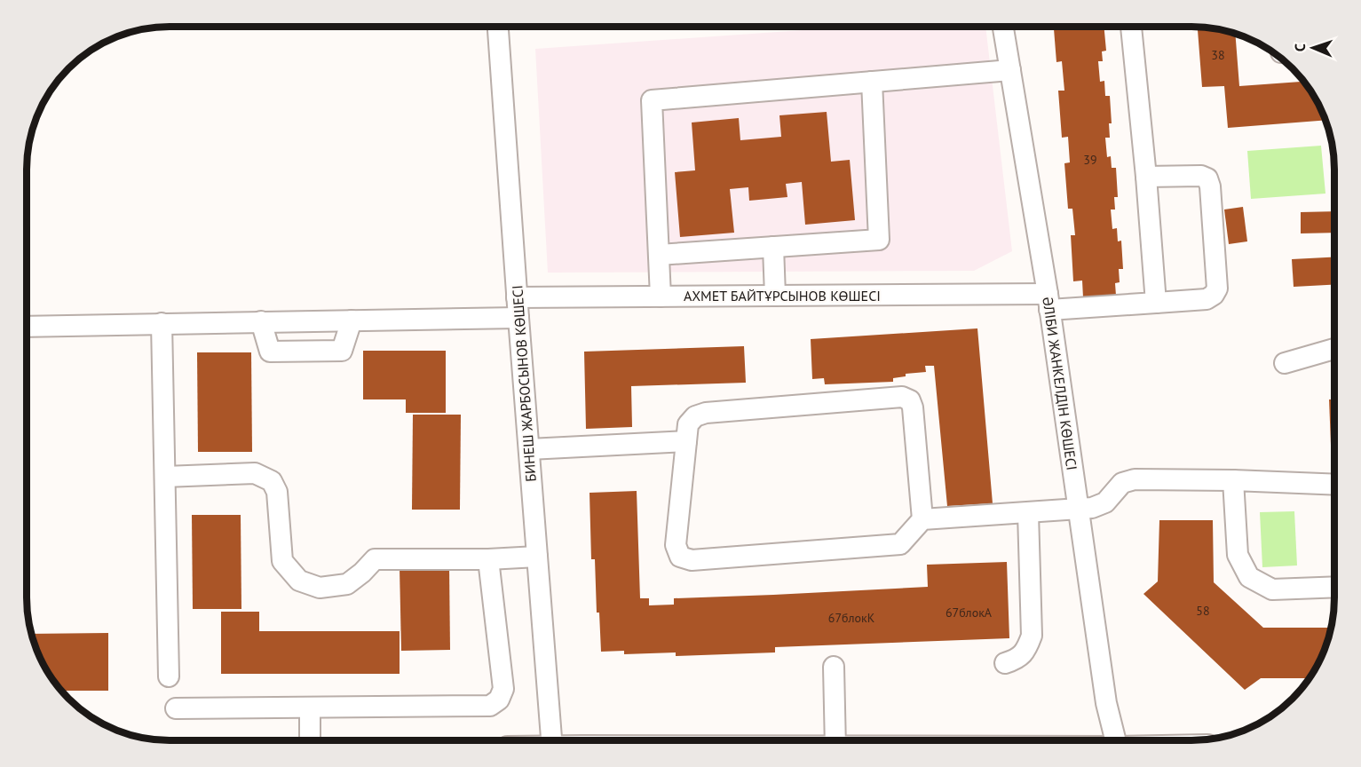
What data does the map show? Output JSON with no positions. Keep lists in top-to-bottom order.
{
  "streets": {
    "street": ["АХМЕТ БАЙТҰРСЫНОВ КӨШЕСІ", "БИНЕШ ЖАРБОСЫНОВ КӨШЕСІ", "ӘЛІБИ ЖАНКЕЛДІН КӨШЕСІ"]
  },
  "crossings": [
    ["АХМЕТ БАЙТҰРСЫНОВ КӨШЕСІ", "БИНЕШ ЖАРБОСЫНОВ КӨШЕСІ"],
    ["АХМЕТ БАЙТҰРСЫНОВ КӨШЕСІ", "ӘЛІБИ ЖАНКЕЛДІН КӨШЕСІ"]
  ],
  "house_numbers": [
    "38",
    "39",
    "58",
    "67блокA",
    "67блокK"
  ],
  "north": "left"
}
